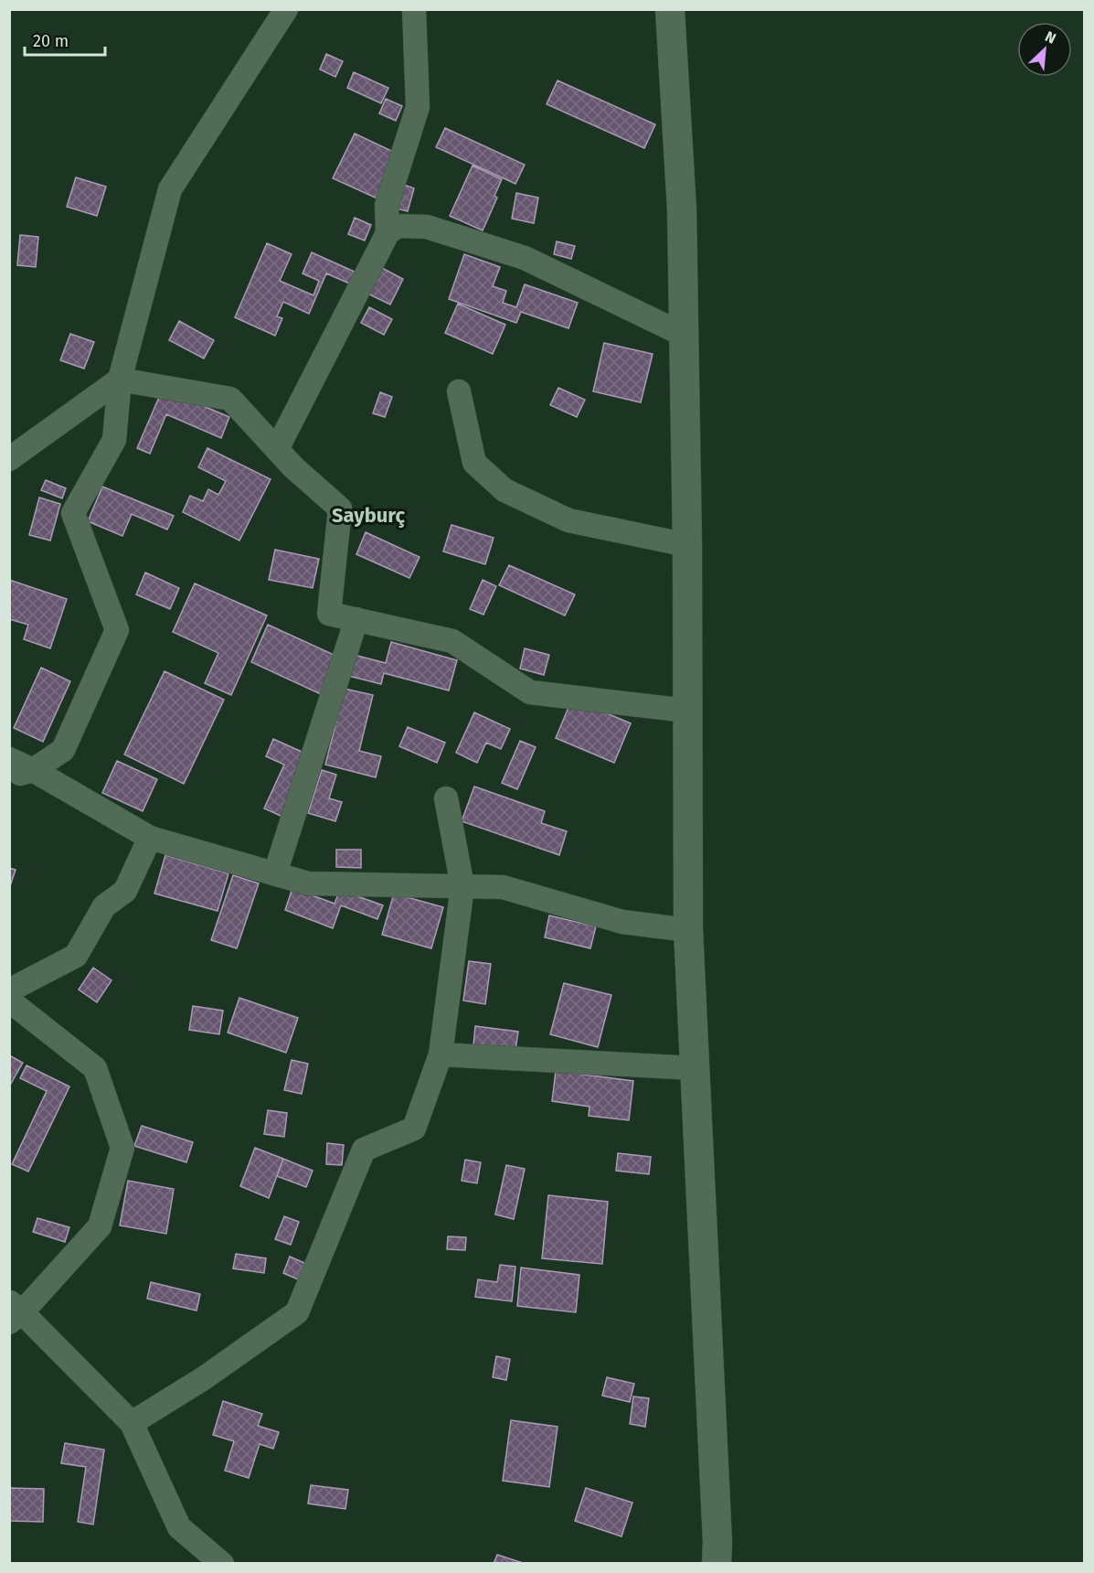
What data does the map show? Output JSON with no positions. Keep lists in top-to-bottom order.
{
  "districts": ["Sayburç"],
  "scale_bar": "20 m",
  "north": "top right"
}
